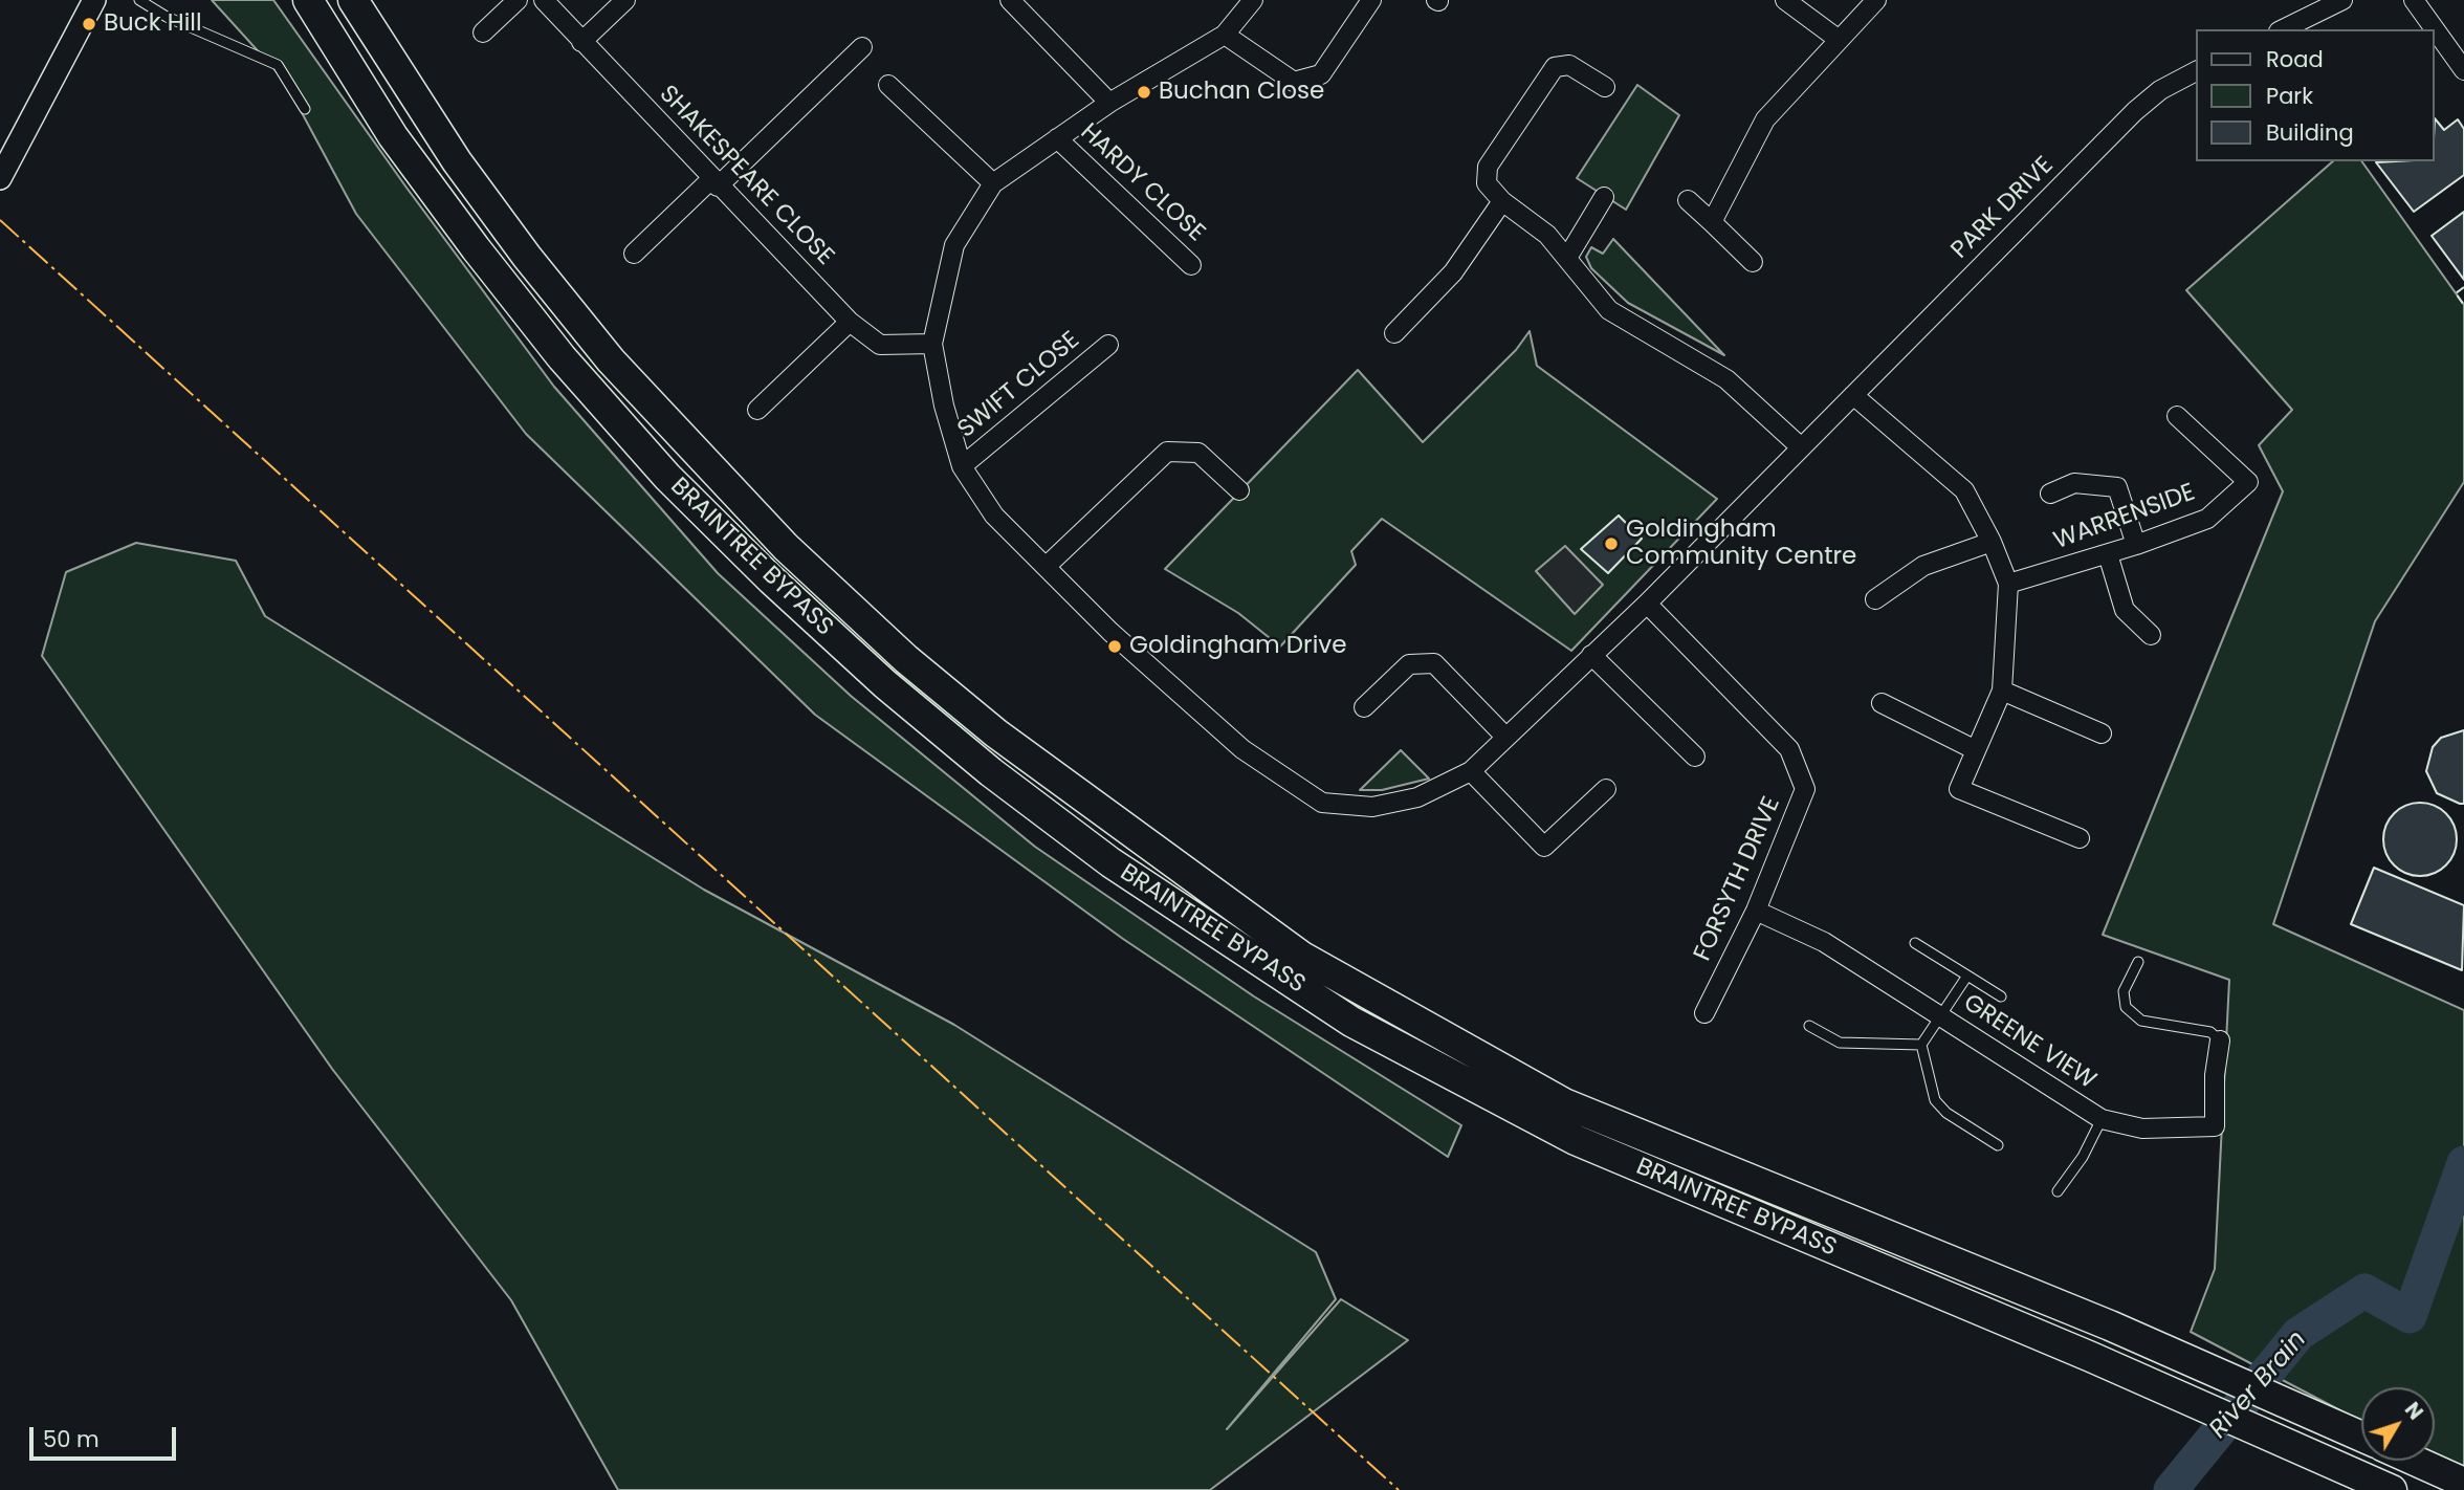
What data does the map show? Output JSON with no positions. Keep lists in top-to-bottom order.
{
  "streets": {
    "highway": ["BRAINTREE BYPASS"],
    "street": [
      "SHAKESPEARE CLOSE",
      "HARDY CLOSE",
      "PARK DRIVE",
      "SWIFT CLOSE",
      "WARRENSIDE",
      "FORSYTH DRIVE",
      "GREENE VIEW"
    ]
  },
  "crossings": [
    ["FORSYTH DRIVE", "GREENE VIEW"]
  ],
  "water": ["River Brain"],
  "places": [
    "Buck Hill",
    "Buchan Close",
    "Goldingham Community Centre",
    "Goldingham Drive"
  ],
  "legend": ["Road", "Park", "Building"],
  "scale_bar": "50 m",
  "north": "top right"
}
